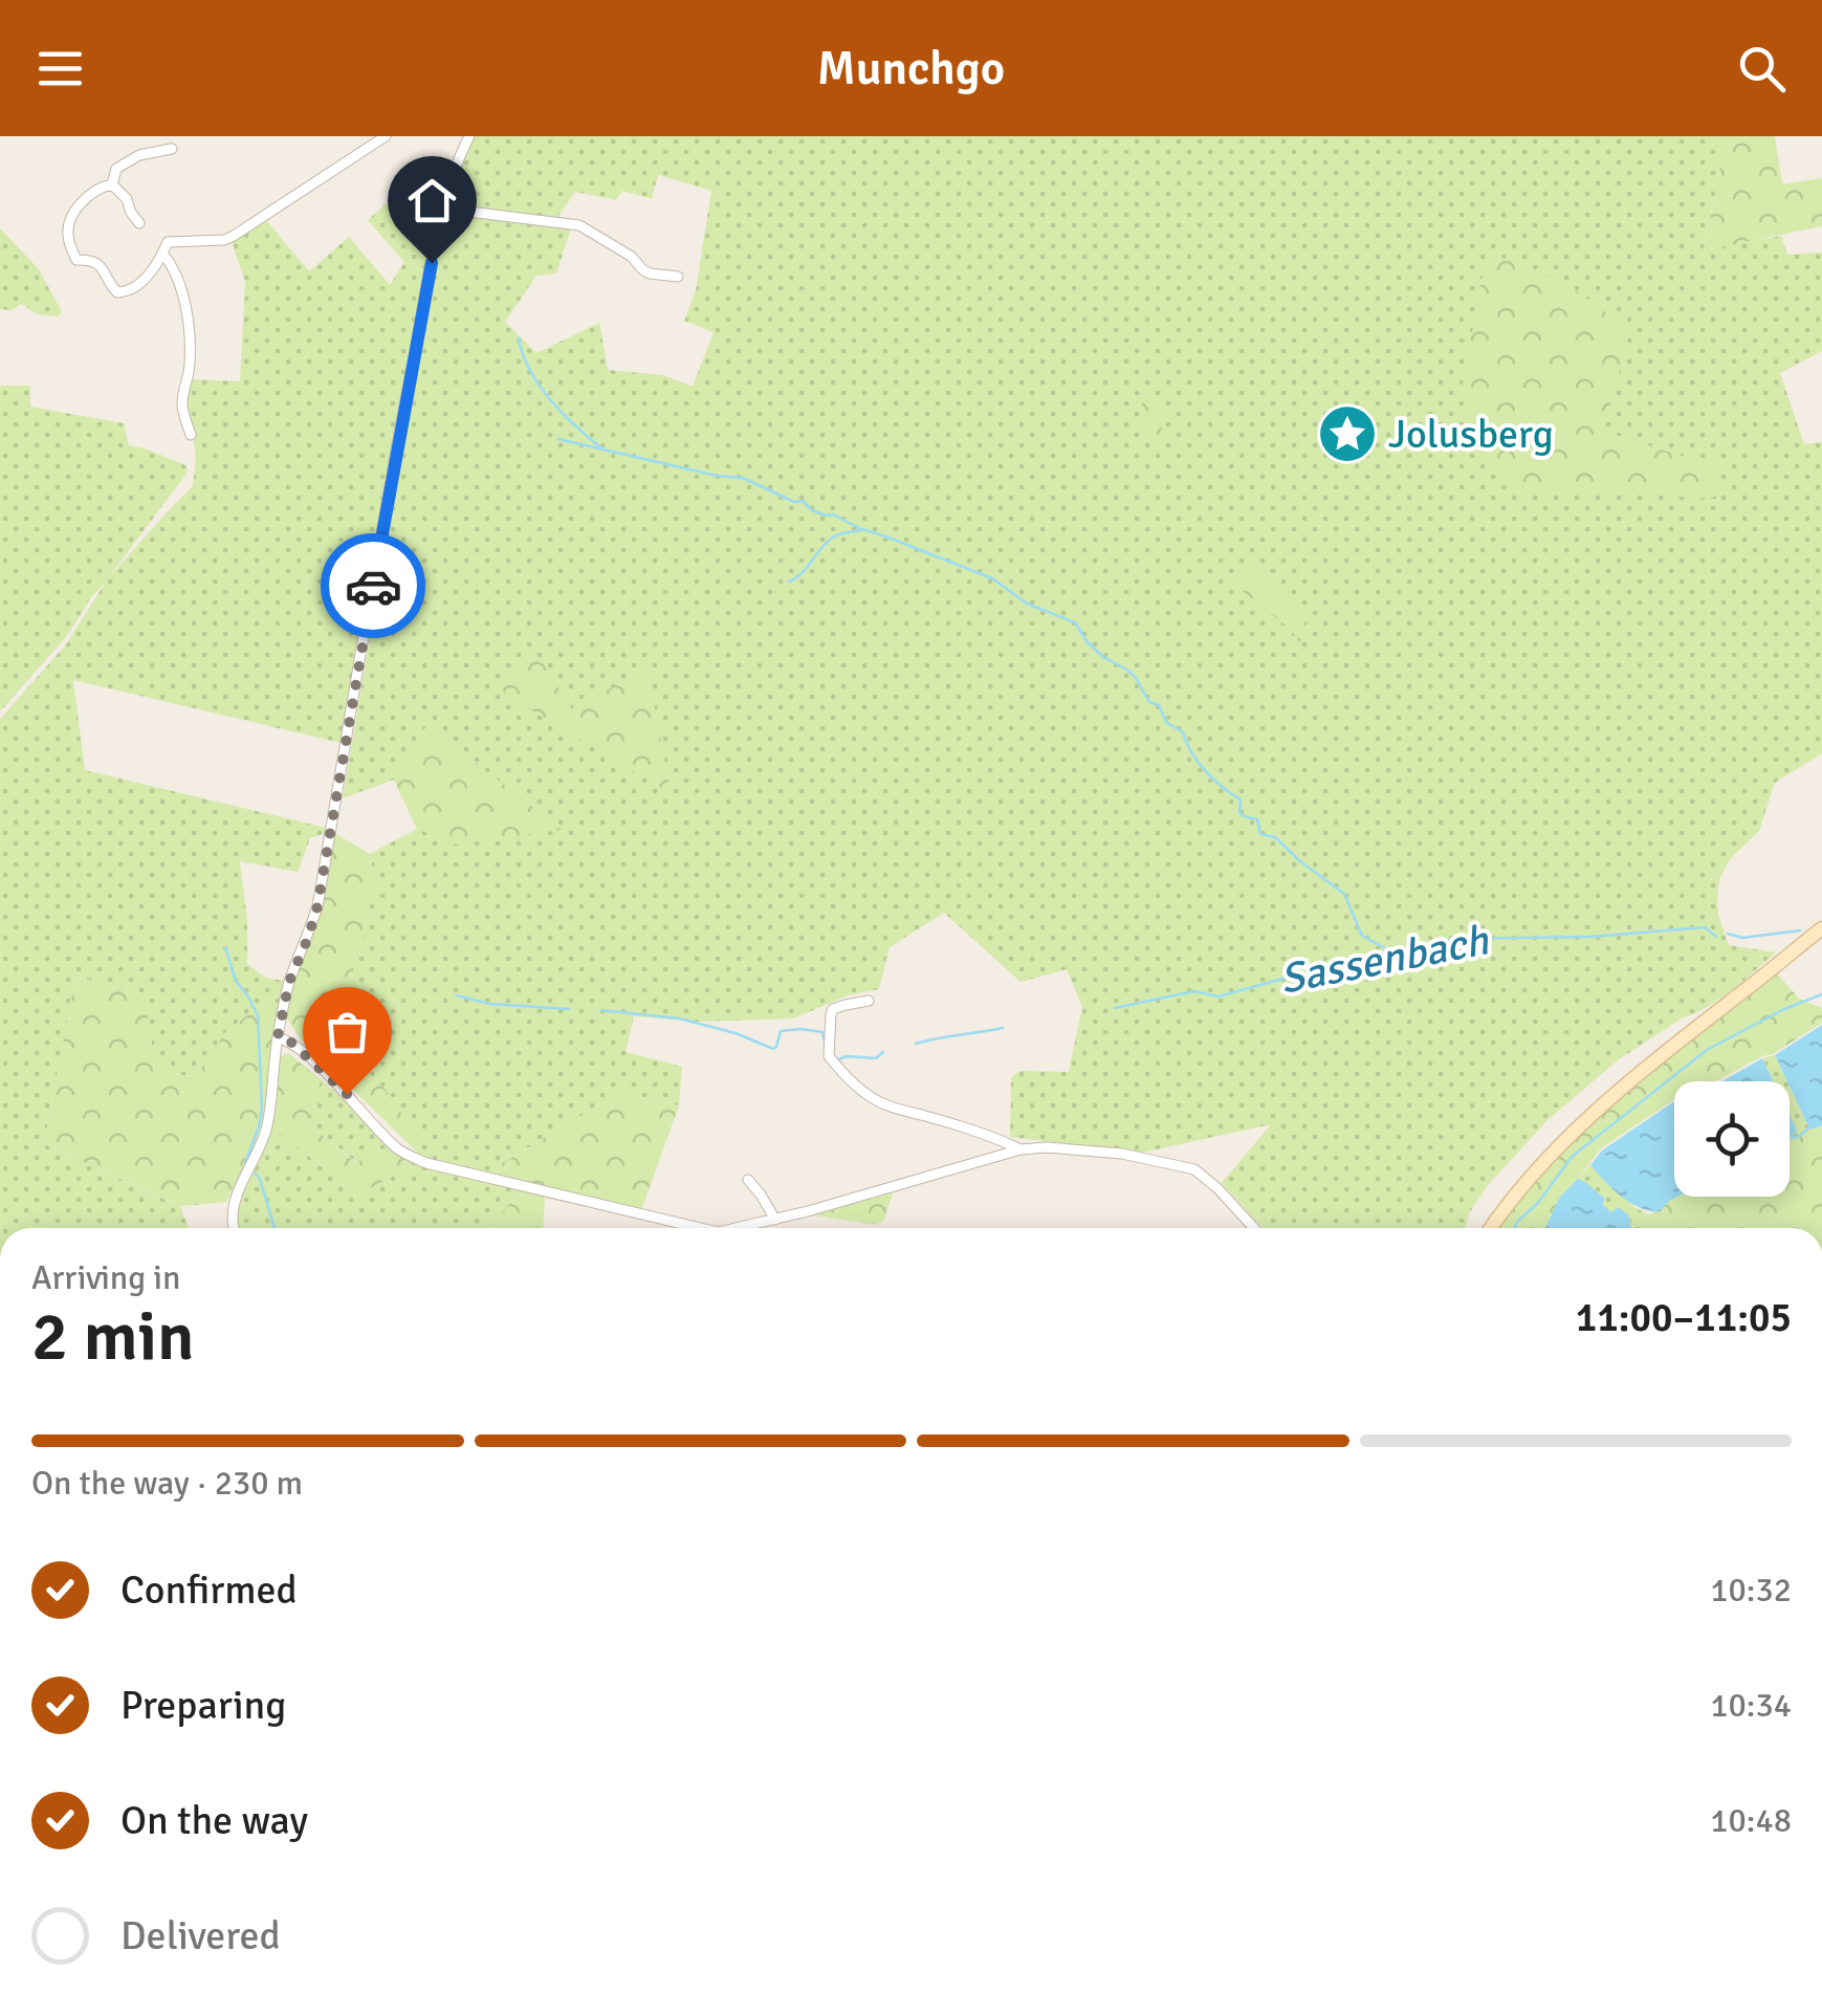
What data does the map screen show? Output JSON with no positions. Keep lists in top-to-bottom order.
{
  "water": ["Sassenbach"],
  "places": {
    "place": ["Jolusberg"]
  },
  "page": {
    "header": "Munchgo",
    "heading": ["2 min", "Arriving in", "11:00–11:05"],
    "bar": "On the way · 230 m",
    "list": [
      ["Confirmed", "10:32"],
      ["Preparing", "10:34"],
      ["On the way", "10:48"],
      "Delivered"
    ]
  }
}
